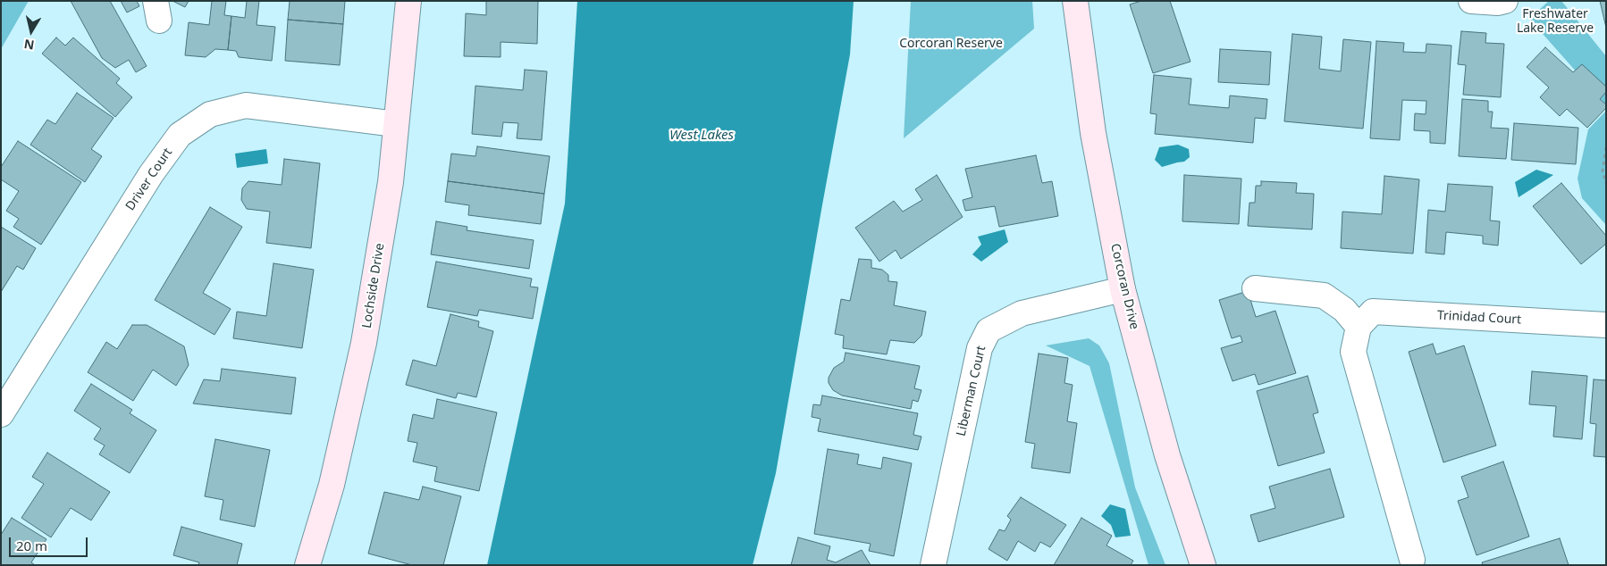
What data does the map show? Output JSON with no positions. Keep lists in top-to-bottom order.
{
  "streets": {
    "street": [
      "Driver Court",
      "Lochside Drive",
      "Corcoran Drive",
      "Trinidad Court",
      "Liberman Court"
    ]
  },
  "crossings": [
    ["Driver Court", "Lochside Drive"],
    ["Corcoran Drive", "Liberman Court"]
  ],
  "water": ["West Lakes"],
  "parks": ["Freshwater Lake Reserve", "Corcoran Reserve"],
  "scale_bar": "20 m",
  "north": "bottom"
}
